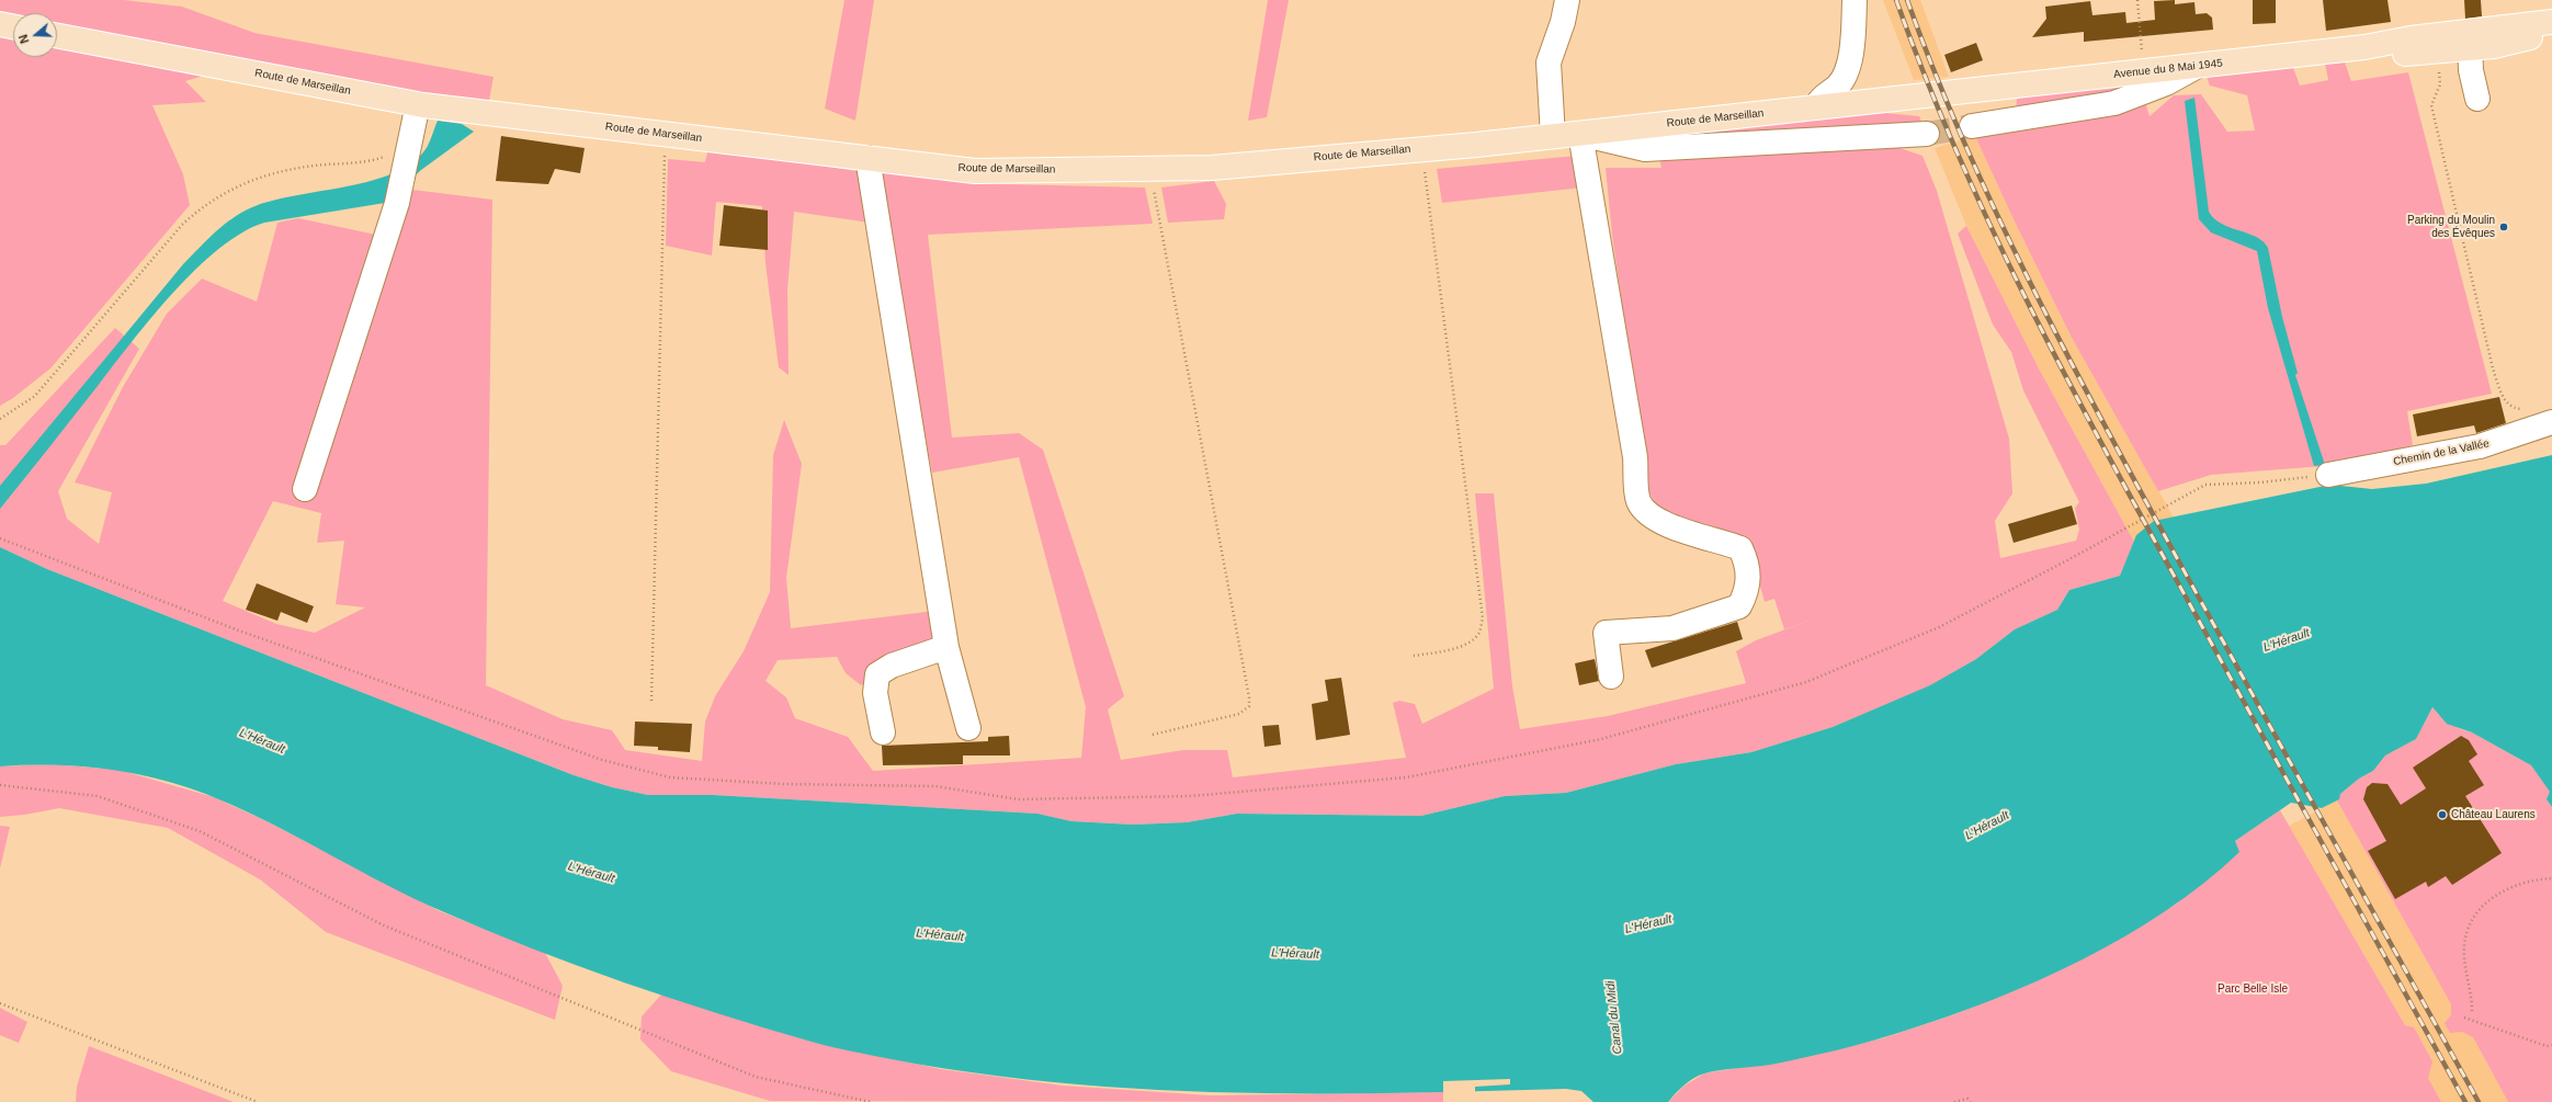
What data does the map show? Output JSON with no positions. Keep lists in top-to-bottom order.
{
  "streets": {
    "main road": ["Avenue du 8 Mai 1945", "Route de Marseillan"],
    "street": ["Chemin de la Vallée"]
  },
  "crossings": [
    ["Avenue du 8 Mai 1945", "Route de Marseillan"]
  ],
  "water": ["L'Hérault", "Canal du Midi"],
  "parks": ["Parc Belle Isle"],
  "places": ["Parking du Moulin des Évêques", "Château Laurens"],
  "north": "left"
}
